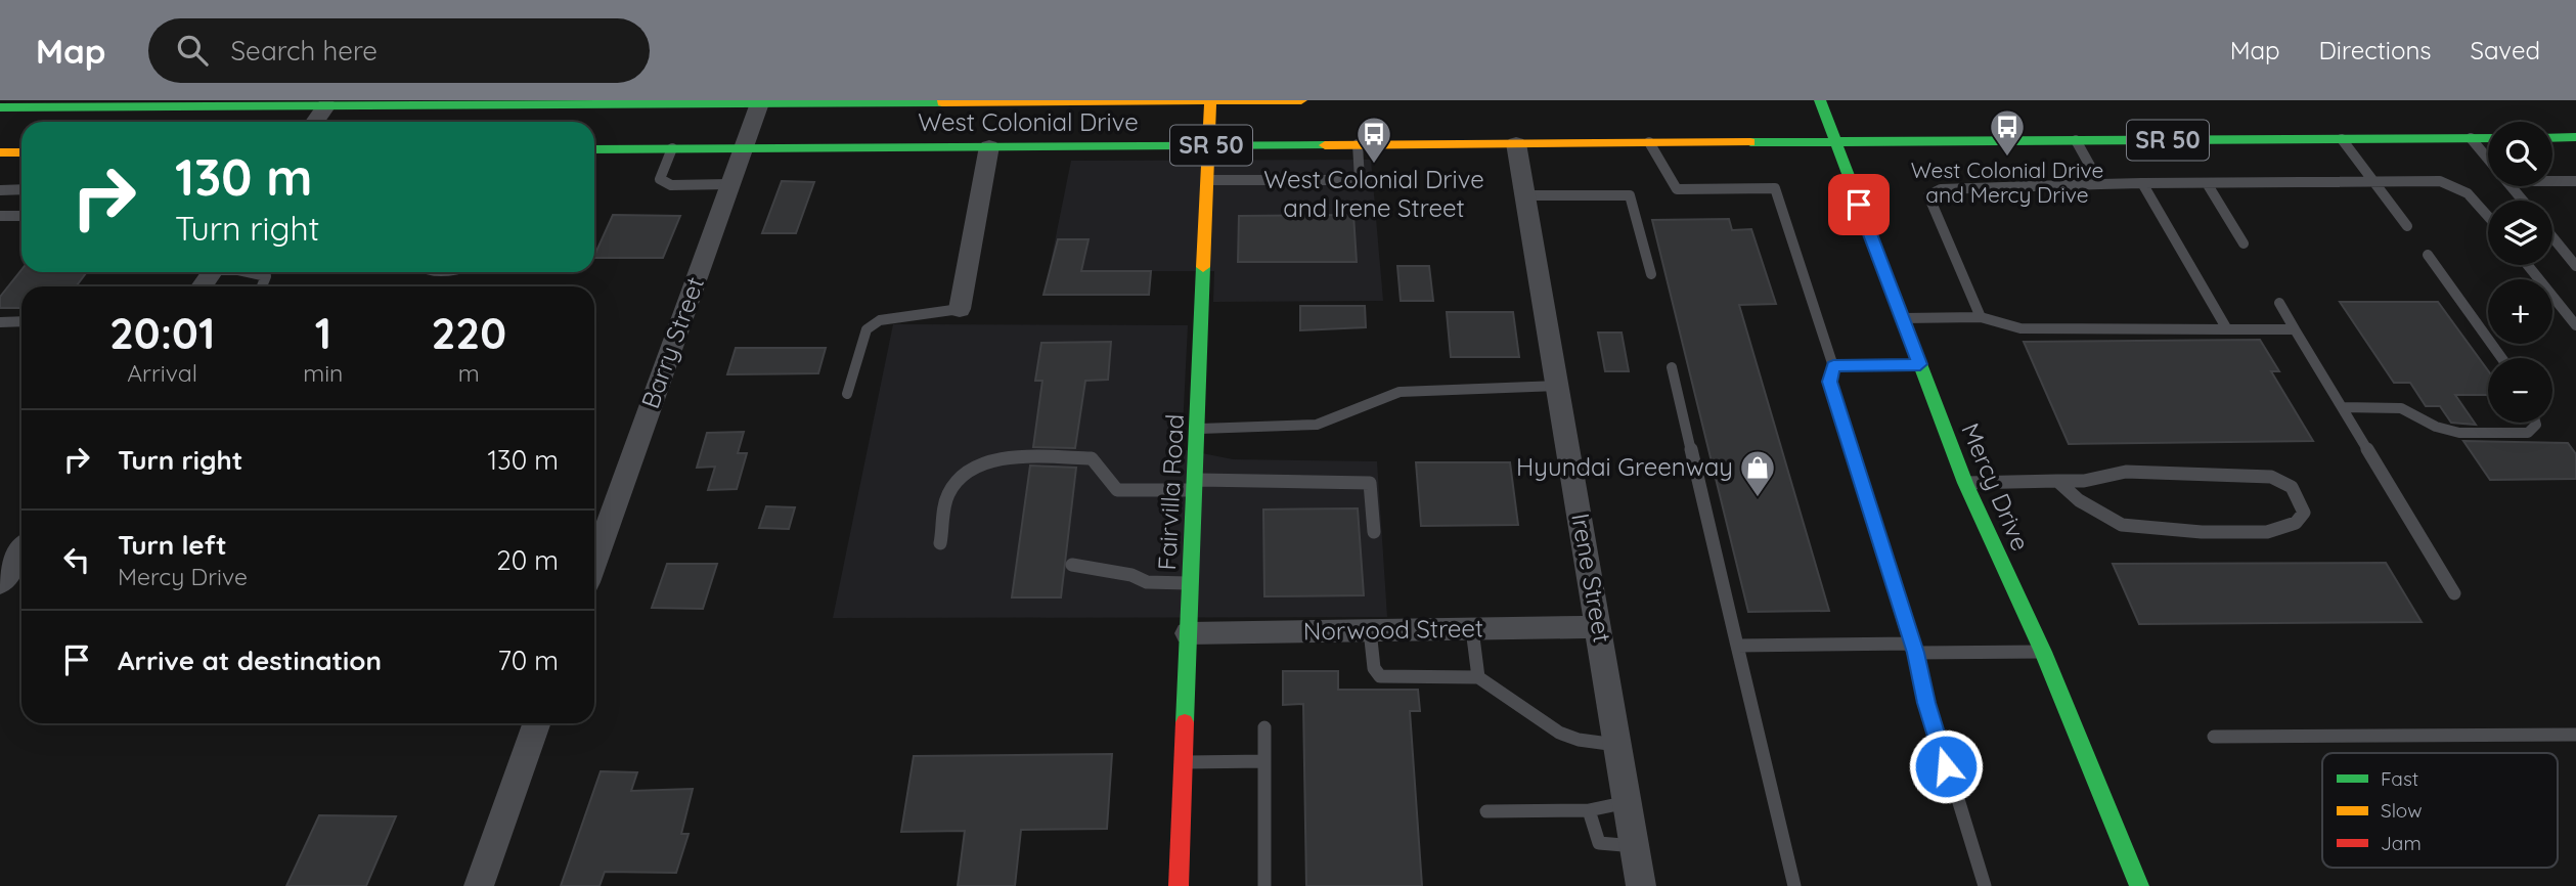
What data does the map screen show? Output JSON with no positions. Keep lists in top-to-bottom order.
{
  "streets": {
    "main road": [
      "West Colonial Drive",
      "SR 50",
      "Mercy Drive",
      "Fairvilla Road"
    ],
    "street": ["Barry Street", "Irene Street", "Norwood Street"]
  },
  "crossings": [
    ["West Colonial Drive", "Barry Street"],
    ["West Colonial Drive", "Mercy Drive"],
    ["West Colonial Drive", "Fairvilla Road"],
    ["West Colonial Drive", "Irene Street"],
    ["Fairvilla Road", "Norwood Street"],
    ["Irene Street", "Norwood Street"]
  ],
  "places": {
    "bus stop": ["West Colonial Drive and Mercy Drive", "West Colonial Drive and Irene Street"],
    "shop": ["Hyundai Greenway"]
  },
  "legend": ["Fast", "Slow", "Jam"],
  "page": {
    "header": "Map",
    "search": "Search here",
    "nav": ["Map", "Directions", "Saved"],
    "map_buttons": ["+", "−"],
    "turn": ["130 m", "Turn right"],
    "eta": [
      "20:01",
      "Arrival",
      "1",
      "min",
      "220",
      "m"
    ],
    "list": [
      {
        "name": "Turn right",
        "value": "130 m"
      },
      {
        "name": "Turn left",
        "note": "Mercy Drive",
        "value": "20 m"
      },
      {
        "name": "Arrive at destination",
        "value": "70 m"
      }
    ]
  }
}
